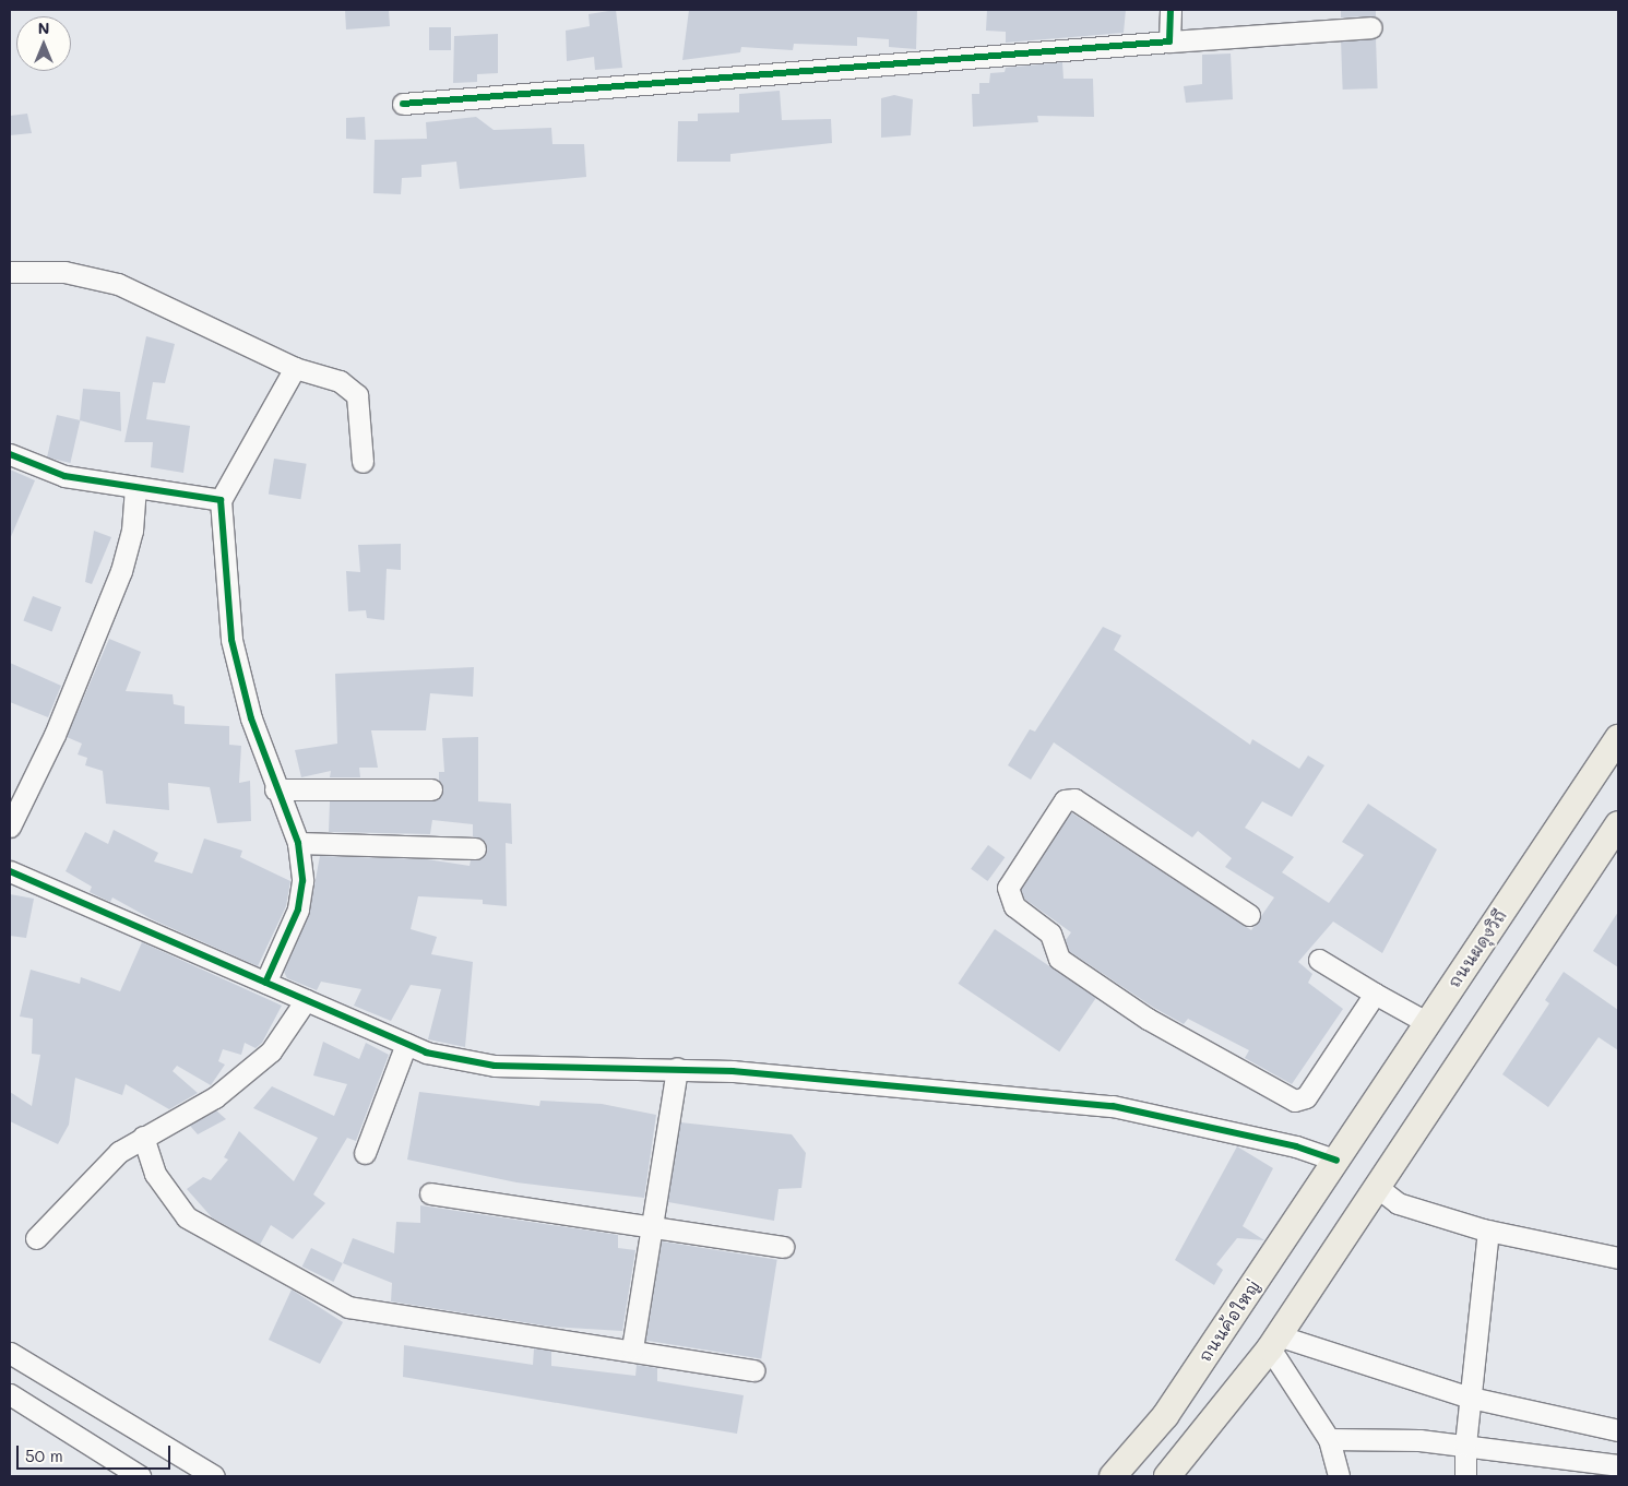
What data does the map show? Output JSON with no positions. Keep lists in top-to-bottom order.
{
  "streets": {
    "main road": ["ถนนผดุงวิถี", "ถนนค้อใหญ่"]
  },
  "crossings": [
    ["ถนนผดุงวิถี", "ถนนค้อใหญ่"]
  ],
  "scale_bar": "50 m",
  "north": "top"
}
